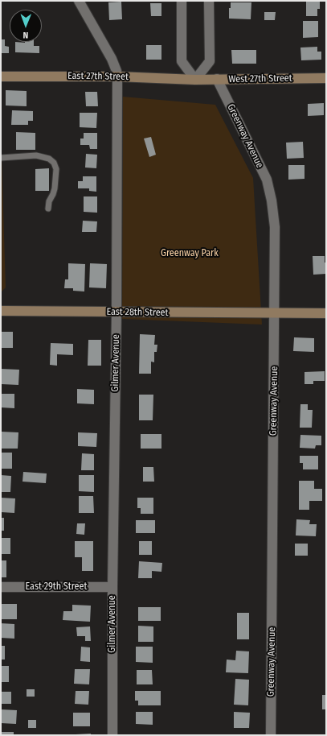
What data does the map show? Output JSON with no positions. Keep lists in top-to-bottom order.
{
  "streets": {
    "street": [
      "East 27th Street",
      "West 27th Street",
      "Greenway Avenue",
      "East 28th Street",
      "Gilmer Avenue",
      "East 29th Street"
    ]
  },
  "crossings": [
    ["East 27th Street", "West 27th Street"],
    ["East 27th Street", "Gilmer Avenue"],
    ["West 27th Street", "Greenway Avenue"],
    ["Greenway Avenue", "East 28th Street"],
    ["East 28th Street", "Gilmer Avenue"],
    ["Gilmer Avenue", "East 29th Street"]
  ],
  "parks": ["Greenway Park"],
  "north": "bottom"
}
